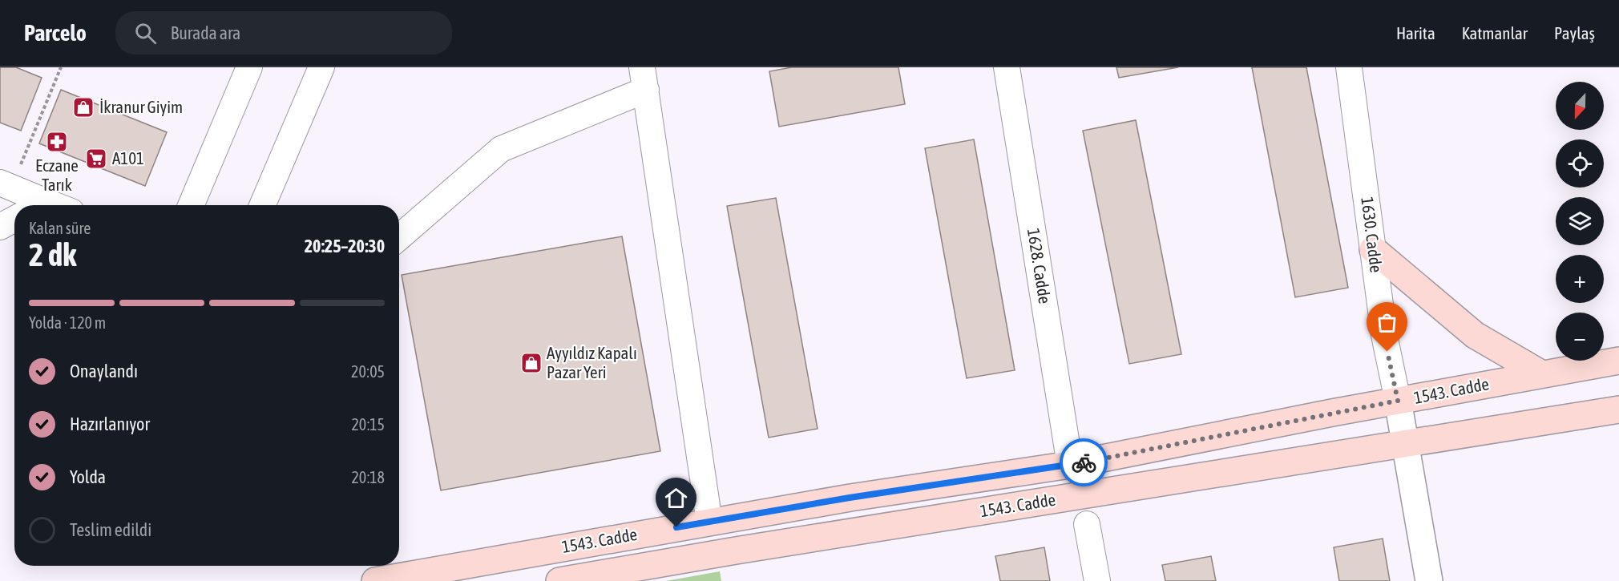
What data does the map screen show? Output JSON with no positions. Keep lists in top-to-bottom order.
{
  "streets": {
    "main road": ["1543. Cadde"],
    "street": ["1630. Cadde", "1628. Cadde"]
  },
  "crossings": [
    ["1630. Cadde", "1543. Cadde"],
    ["1628. Cadde", "1543. Cadde"]
  ],
  "places": {
    "shop": ["İkranur Giyim", "Ayyıldız Kapalı Pazar Yeri"],
    "pharmacy": ["Eczane Tarık"],
    "supermarket": ["A101"]
  },
  "north": "bottom",
  "page": {
    "header": "Parcelo",
    "search": "Burada ara",
    "nav": ["Harita", "Katmanlar", "Paylaş"],
    "map_buttons": ["+", "−"],
    "heading": ["2 dk", "Kalan süre", "20:25–20:30"],
    "bar": "Yolda · 120 m",
    "list": [
      ["Onaylandı", "20:05"],
      ["Hazırlanıyor", "20:15"],
      ["Yolda", "20:18"],
      "Teslim edildi"
    ]
  }
}
